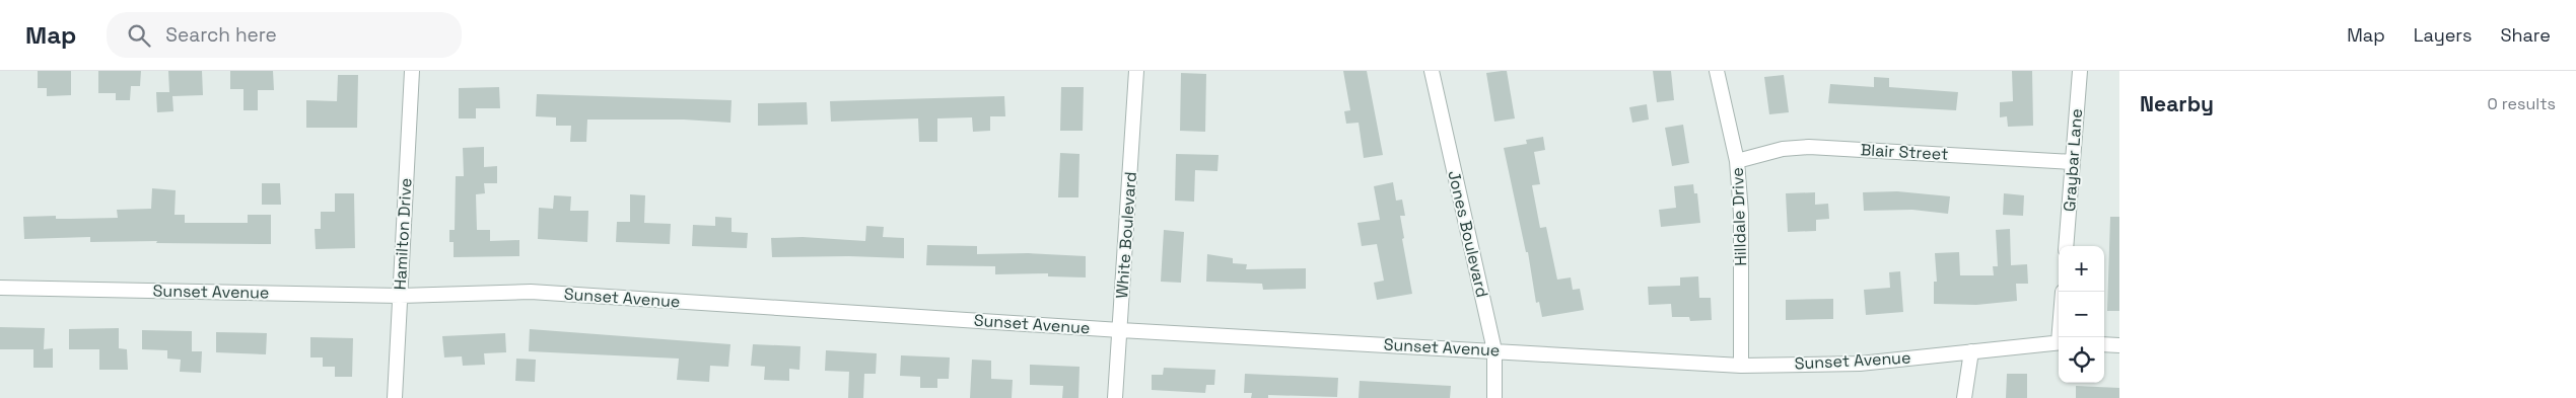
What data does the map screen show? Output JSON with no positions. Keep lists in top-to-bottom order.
{
  "streets": {
    "street": [
      "Blair Street",
      "Graybar Lane",
      "Hilldale Drive",
      "Hamilton Drive",
      "Jones Boulevard",
      "White Boulevard",
      "Sunset Avenue"
    ]
  },
  "crossings": [
    ["Blair Street", "Graybar Lane"],
    ["Blair Street", "Hilldale Drive"],
    ["Hilldale Drive", "Sunset Avenue"],
    ["Hamilton Drive", "Sunset Avenue"],
    ["Jones Boulevard", "Sunset Avenue"],
    ["White Boulevard", "Sunset Avenue"]
  ],
  "page": {
    "header": "Map",
    "search": "Search here",
    "nav": ["Map", "Layers", "Share"],
    "heading": ["Nearby", "0 results"],
    "map_buttons": ["+", "−"]
  }
}
